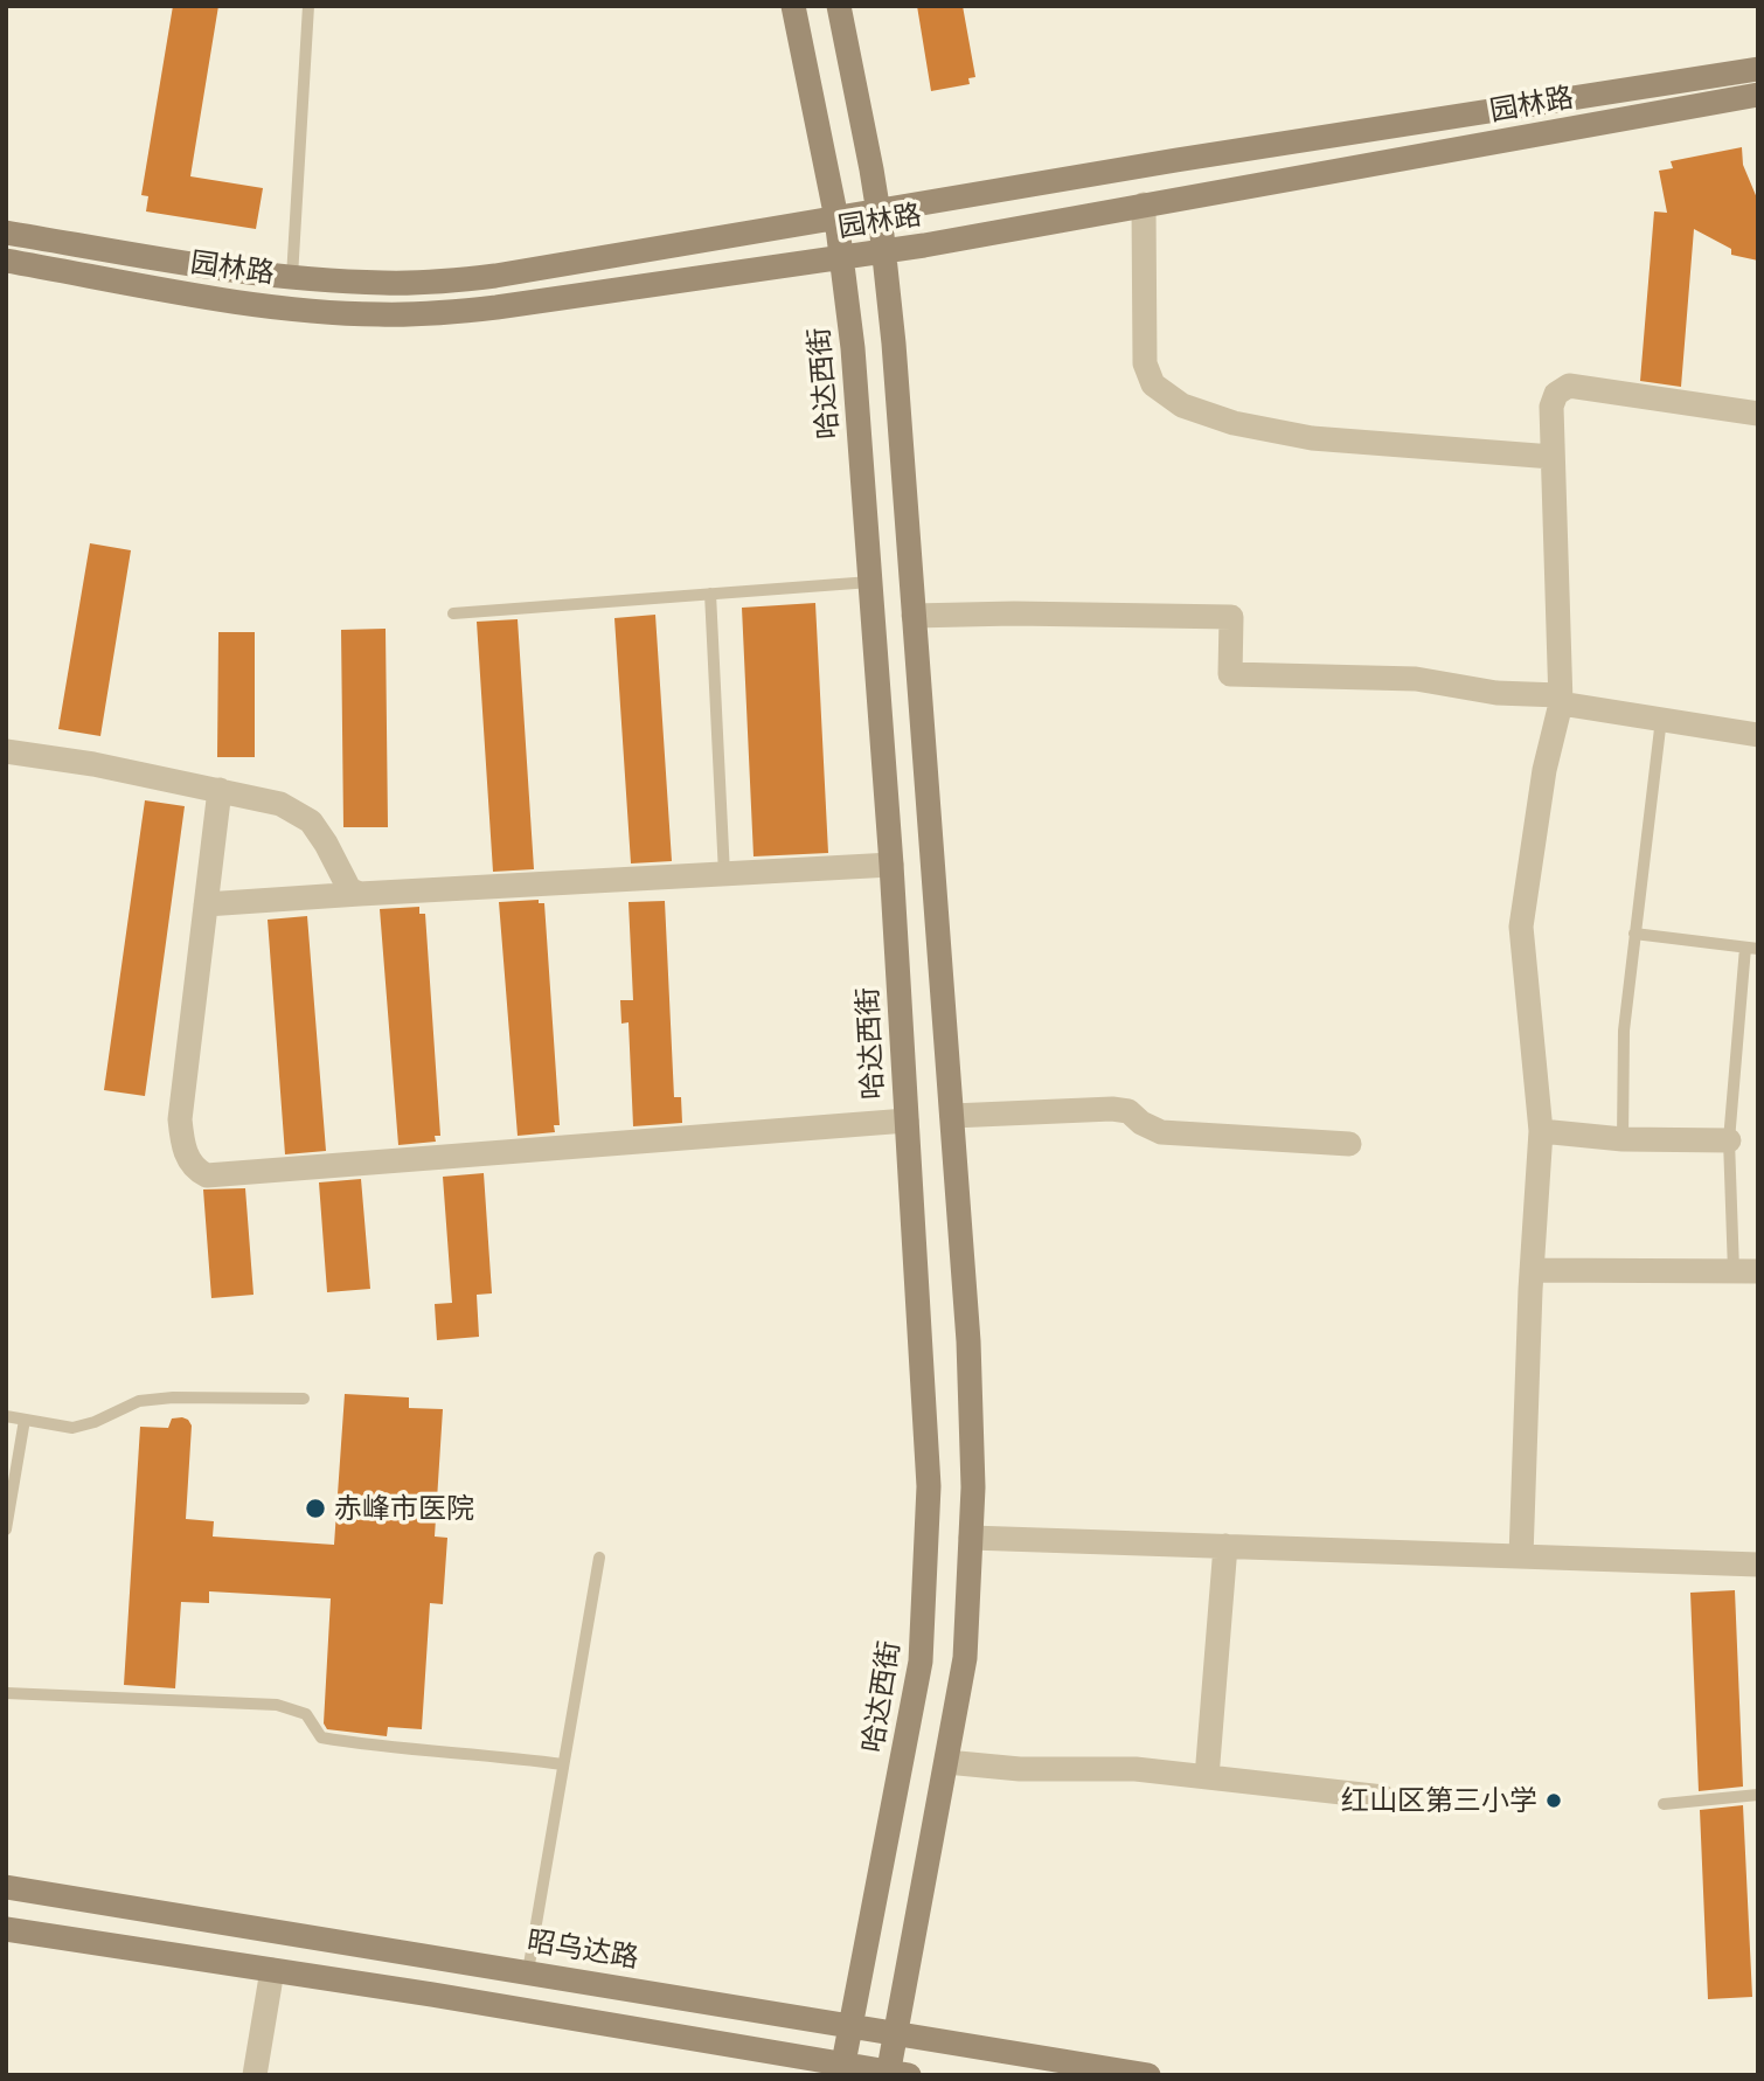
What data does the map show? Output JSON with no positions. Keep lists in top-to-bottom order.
{
  "streets": {
    "main road": ["园林路", "哈达西街", "昭乌达路"]
  },
  "crossings": [
    ["园林路", "哈达西街"],
    ["哈达西街", "昭乌达路"]
  ],
  "places": ["赤峰市医院", "红山区第三小学"]
}
